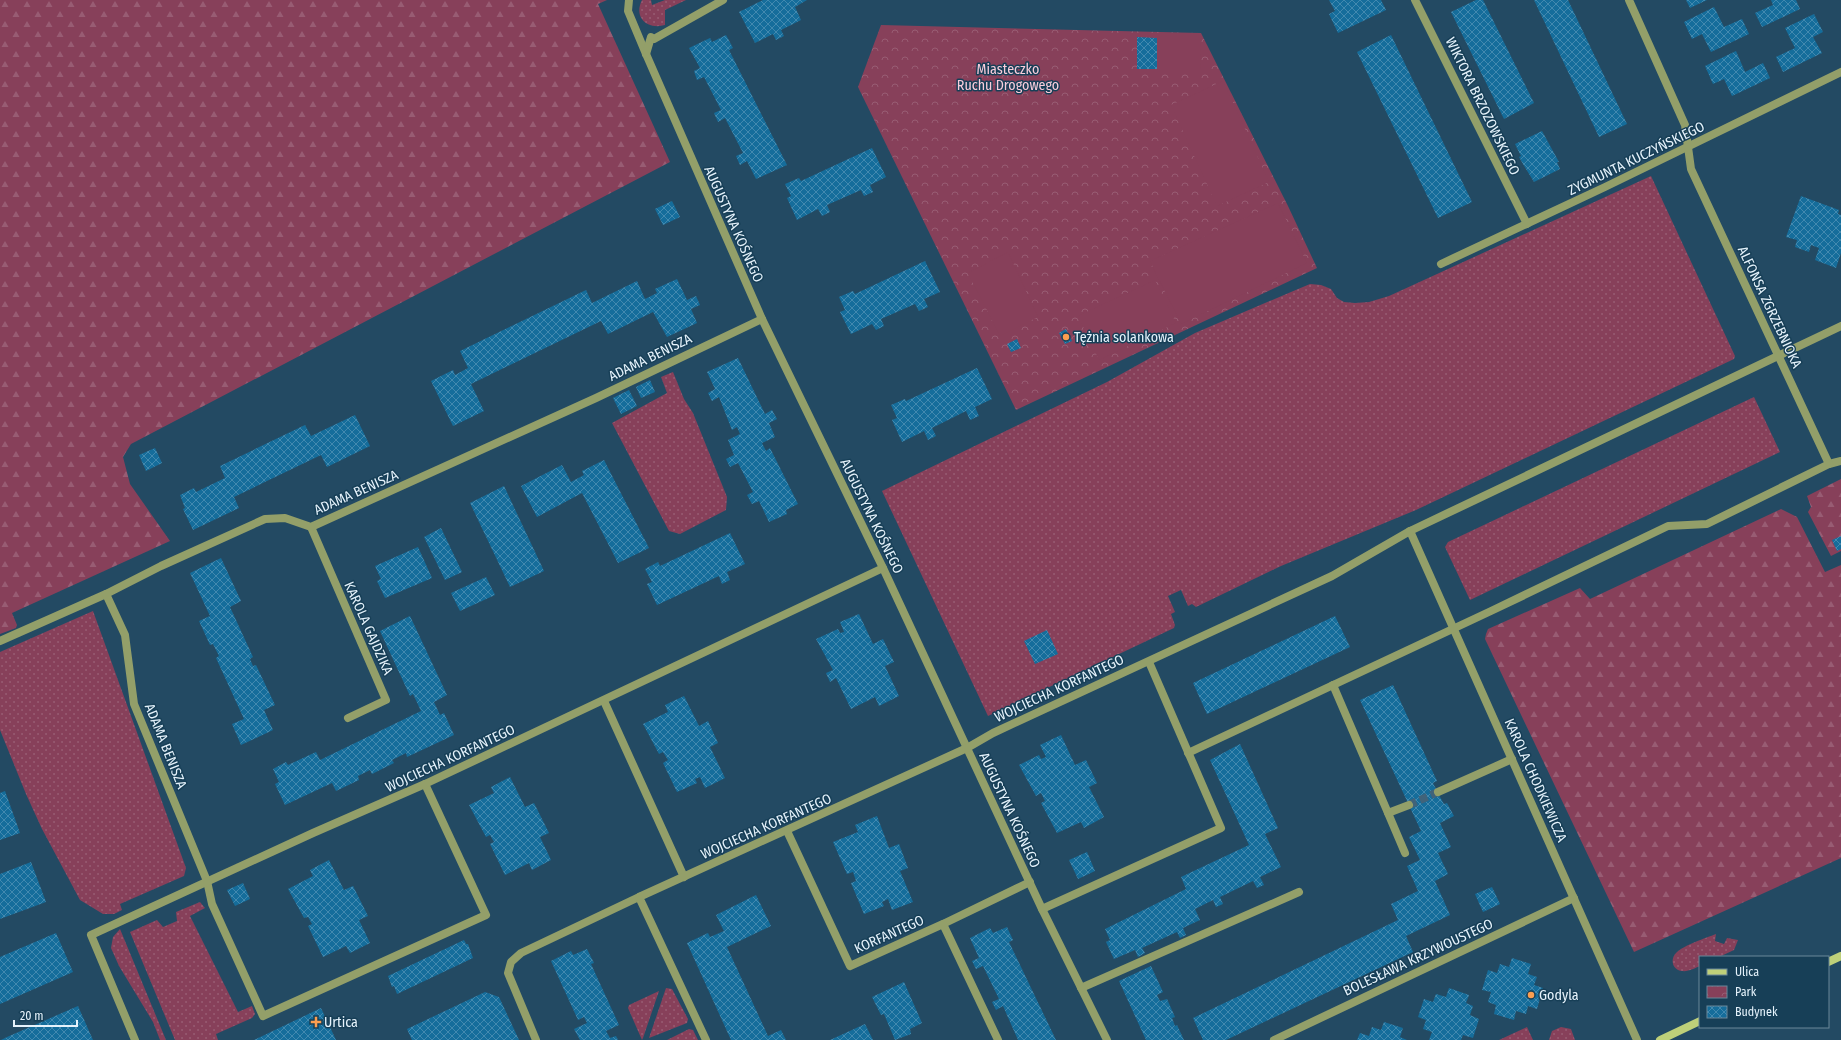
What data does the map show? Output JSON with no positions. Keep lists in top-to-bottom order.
{
  "streets": {
    "street": [
      "WIKTORA BRZOZOWSKIEGO",
      "ZYGMUNTA KUCZYŃSKIEGO",
      "AUGUSTYNA KOŚNEGO",
      "ALFONSA ZGRZEBNIOKA",
      "ADAMA BENISZA",
      "KAROLA GAJDZIKA",
      "WOJCIECHA KORFANTEGO",
      "KAROLA CHODKIEWICZA",
      "KORFANTEGO",
      "BOLESŁAWA KRZYWOUSTEGO"
    ]
  },
  "crossings": [
    ["WIKTORA BRZOZOWSKIEGO", "ZYGMUNTA KUCZYŃSKIEGO"],
    ["ZYGMUNTA KUCZYŃSKIEGO", "ALFONSA ZGRZEBNIOKA"],
    ["AUGUSTYNA KOŚNEGO", "ADAMA BENISZA"],
    ["AUGUSTYNA KOŚNEGO", "WOJCIECHA KORFANTEGO"],
    ["AUGUSTYNA KOŚNEGO", "KORFANTEGO"],
    ["ALFONSA ZGRZEBNIOKA", "WOJCIECHA KORFANTEGO"],
    ["ADAMA BENISZA", "KAROLA GAJDZIKA"],
    ["ADAMA BENISZA", "WOJCIECHA KORFANTEGO"],
    ["WOJCIECHA KORFANTEGO", "KAROLA CHODKIEWICZA"],
    ["WOJCIECHA KORFANTEGO", "KORFANTEGO"],
    ["KAROLA CHODKIEWICZA", "BOLESŁAWA KRZYWOUSTEGO"]
  ],
  "parks": ["Miasteczko Ruchu Drogowego"],
  "places": {
    "other": ["Tężnia solankowa", "Godyla"],
    "health": ["Urtica"]
  },
  "legend": ["Ulica", "Park", "Budynek"],
  "scale_bar": "20 m"
}
